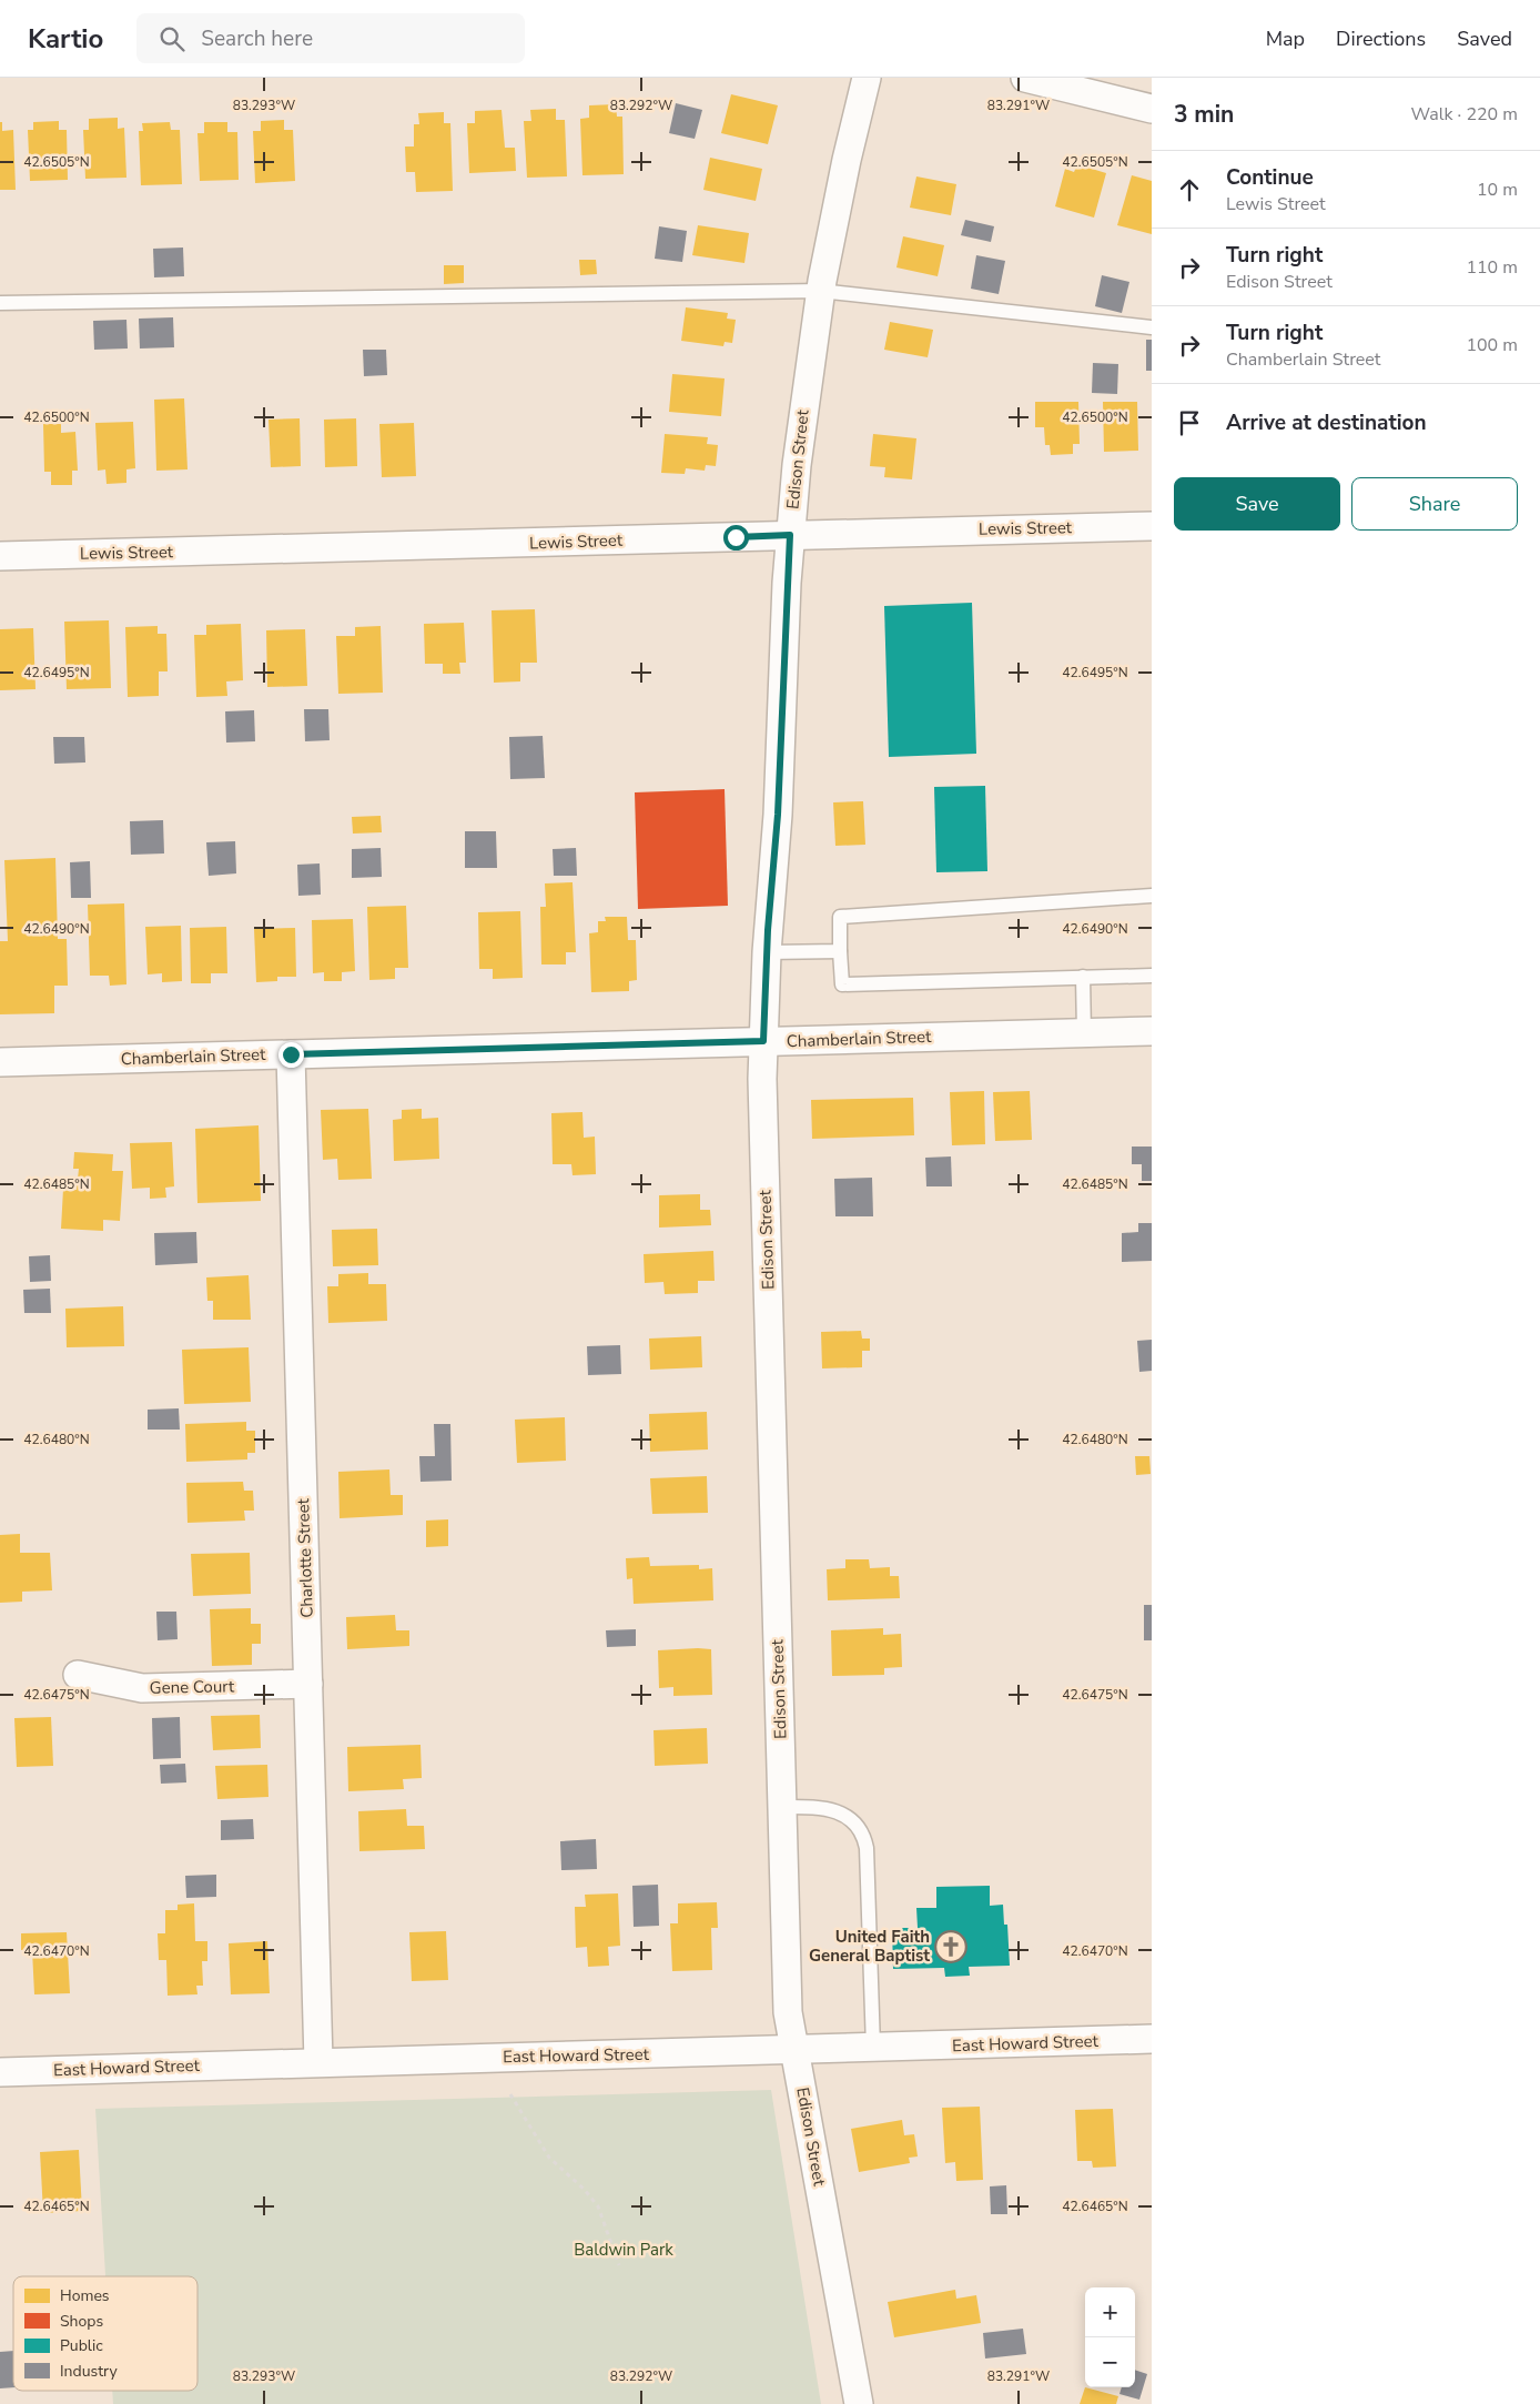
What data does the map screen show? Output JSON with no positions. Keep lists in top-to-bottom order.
{
  "streets": {
    "street": [
      "Edison Street",
      "Lewis Street",
      "Chamberlain Street",
      "Charlotte Street",
      "Gene Court",
      "East Howard Street"
    ]
  },
  "crossings": [
    ["Edison Street", "Lewis Street"],
    ["Edison Street", "Chamberlain Street"],
    ["Edison Street", "East Howard Street"],
    ["Chamberlain Street", "Charlotte Street"],
    ["Charlotte Street", "Gene Court"],
    ["Charlotte Street", "East Howard Street"]
  ],
  "parks": ["Baldwin Park"],
  "places": {
    "church": ["United Faith General Baptist"]
  },
  "legend": [
    "Homes",
    "Shops",
    "Public",
    "Industry"
  ],
  "page": {
    "header": "Kartio",
    "search": "Search here",
    "nav": ["Map", "Directions", "Saved"],
    "heading": ["3 min", "Walk · 220 m"],
    "list": [
      ["Continue", "Lewis Street", "10 m"],
      ["Turn right", "Edison Street", "110 m"],
      ["Turn right", "Chamberlain Street", "100 m"],
      "Arrive at destination"
    ],
    "buttons": ["Save", "Share"],
    "map_buttons": ["+", "−"]
  },
  "coordinates": [
    "83.293°W",
    "83.292°W",
    "83.291°W",
    "42.6505°N",
    "42.6500°N",
    "42.6495°N",
    "42.6490°N",
    "42.6485°N",
    "42.6480°N",
    "42.6475°N",
    "42.6470°N",
    "42.6465°N"
  ]
}
